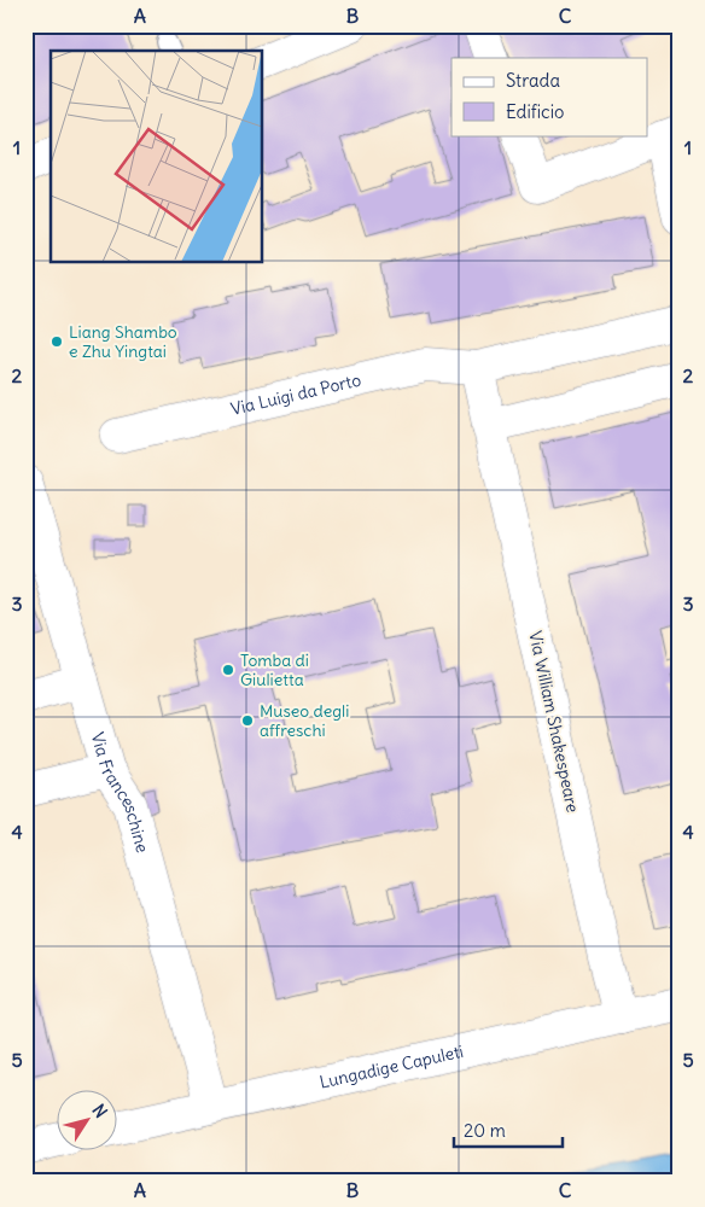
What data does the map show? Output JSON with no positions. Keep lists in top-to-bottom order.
{
  "streets": {
    "street": [
      "Via Luigi da Porto",
      "Via William Shakespeare",
      "Via Franceschine",
      "Lungadige Capuleti"
    ]
  },
  "crossings": [
    ["Via William Shakespeare", "Lungadige Capuleti"],
    ["Via Franceschine", "Lungadige Capuleti"]
  ],
  "places": ["Liang Shambo e Zhu Yingtai", "Tomba di Giulietta", "Museo degli affreschi"],
  "legend": ["Strada", "Edificio"],
  "scale_bar": "20 m",
  "north": "top right",
  "grid": {
    "columns": ["A", "B", "C"],
    "rows": [
      "1",
      "2",
      "3",
      "4",
      "5"
    ]
  }
}
